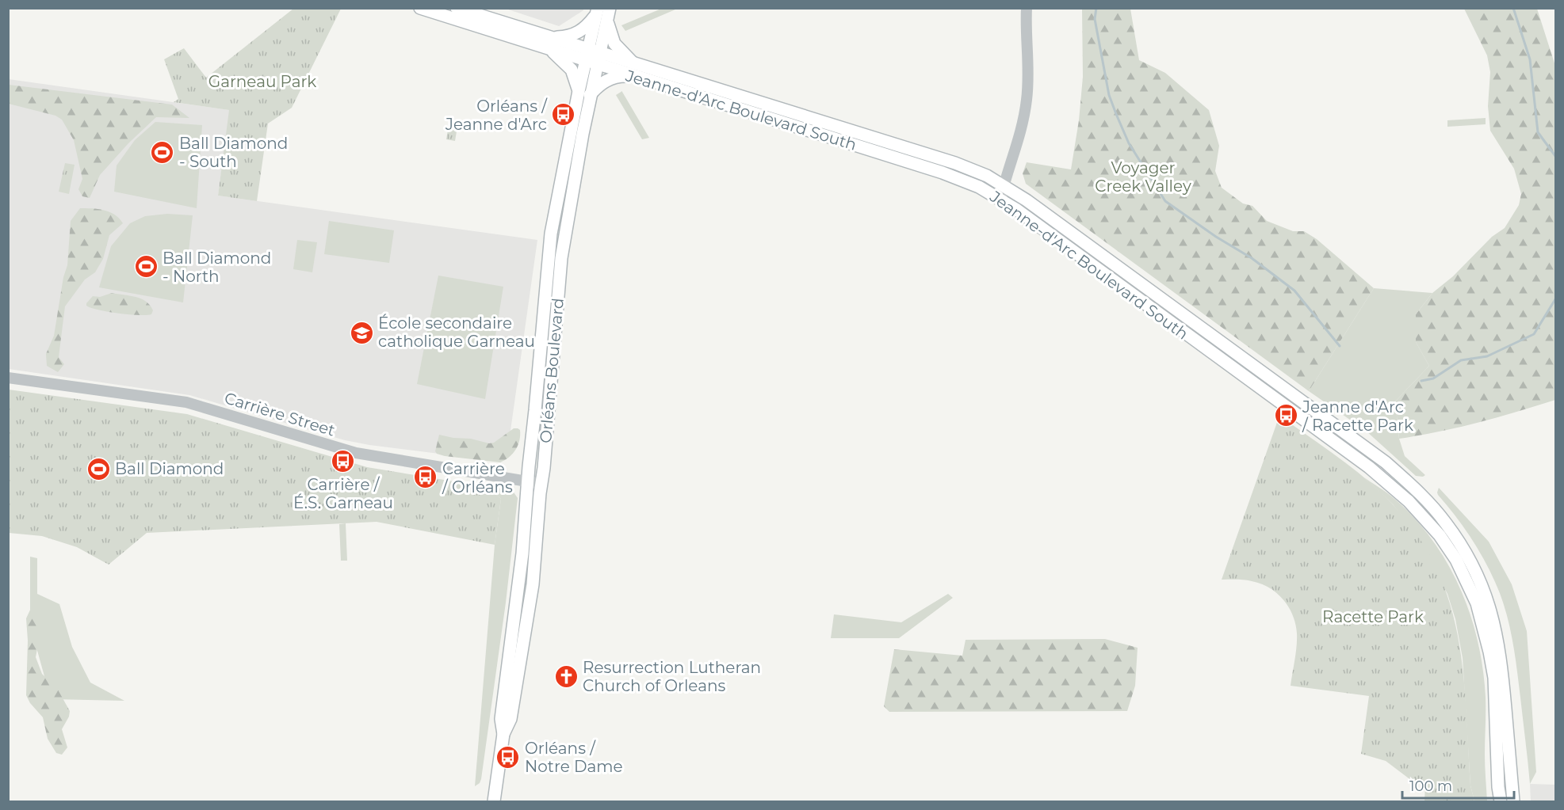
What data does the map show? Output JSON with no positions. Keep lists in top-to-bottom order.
{
  "streets": {
    "main road": ["Jeanne-d'Arc Boulevard South", "Orléans Boulevard"],
    "street": ["Carrière Street"]
  },
  "crossings": [
    ["Jeanne-d'Arc Boulevard South", "Orléans Boulevard"],
    ["Orléans Boulevard", "Carrière Street"]
  ],
  "parks": ["Garneau Park", "Voyager Creek Valley", "Racette Park"],
  "places": {
    "bus stop": [
      "Orléans / Jeanne d'Arc",
      "Jeanne d'Arc / Racette Park",
      "Carrière / É.S. Garneau",
      "Carrière / Orléans",
      "Orléans / Notre Dame"
    ],
    "sports": ["Ball Diamond - South", "Ball Diamond - North", "Ball Diamond"],
    "school or university": ["École secondaire catholique Garneau"],
    "church": ["Resurrection Lutheran Church of Orleans"]
  },
  "scale_bar": "100 m"
}
